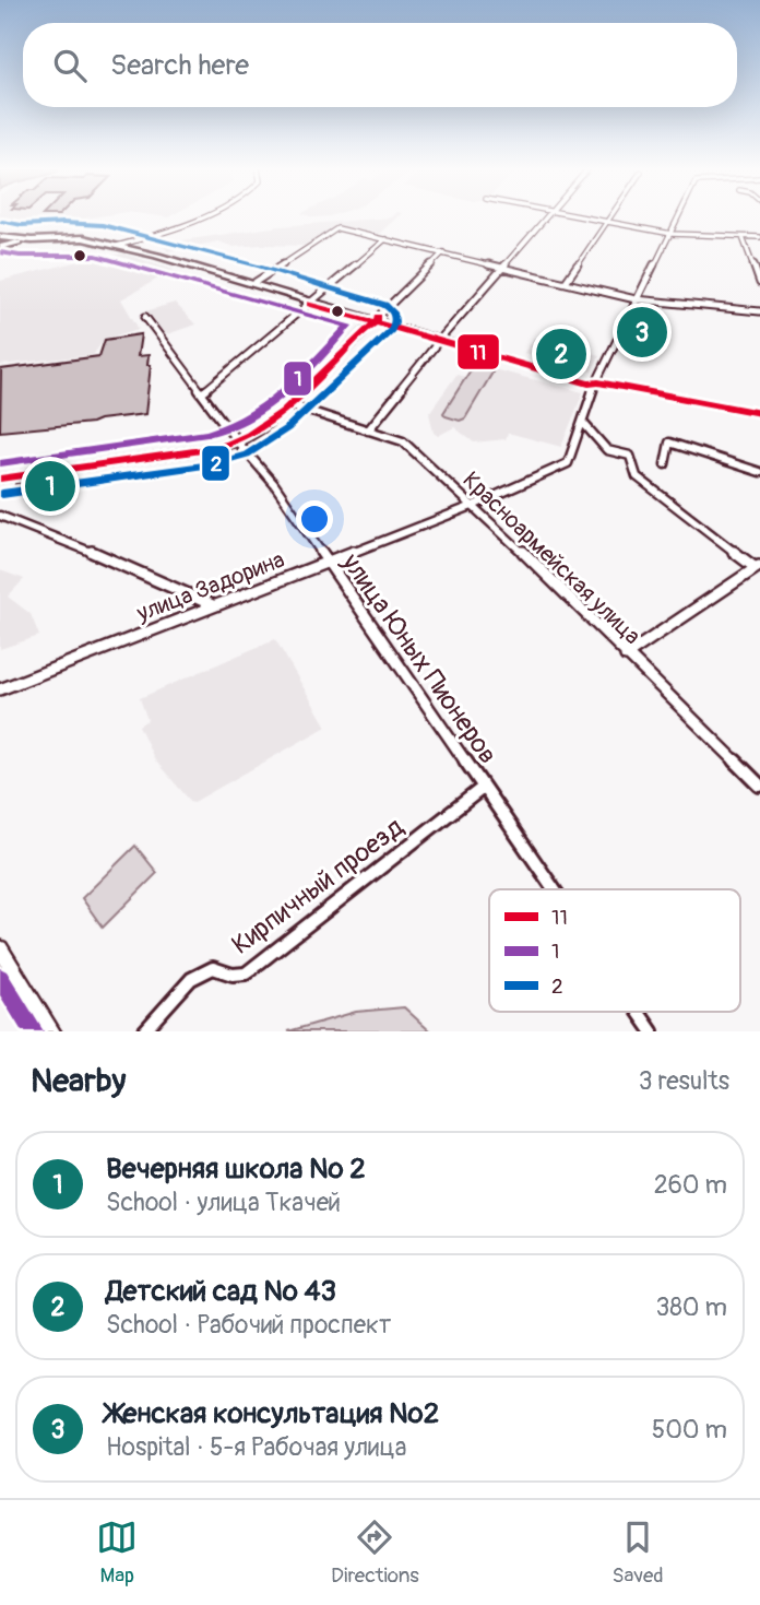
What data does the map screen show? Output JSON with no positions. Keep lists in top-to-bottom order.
{
  "streets": {
    "street": [
      "Красноармейская улица",
      "улица Задорина",
      "улица Юных Пионеров",
      "Кирпичный проезд"
    ]
  },
  "crossings": [
    ["Красноармейская улица", "улица Задорина"],
    ["улица Задорина", "улица Юных Пионеров"],
    ["улица Юных Пионеров", "Кирпичный проезд"]
  ],
  "lines": ["transit line 2", "transit line 1", "transit line 11"],
  "legend": ["11", "1", "2"],
  "page": {
    "search": "Search here",
    "pins": ["3", "2", "1"],
    "heading": ["Nearby", "3 results"],
    "list": [
      {
        "mark": "1",
        "name": "Вечерняя школа № 2",
        "note": "School · улица Ткачей",
        "value": "260 m"
      },
      {
        "mark": "2",
        "name": "Детский сад № 43",
        "note": "School · Рабочий проспект",
        "value": "380 m"
      },
      {
        "mark": "3",
        "name": "Женская консультация №2",
        "note": "Hospital · 5-я Рабочая улица",
        "value": "500 m"
      }
    ],
    "nav": ["Map", "Directions", "Saved"]
  }
}
